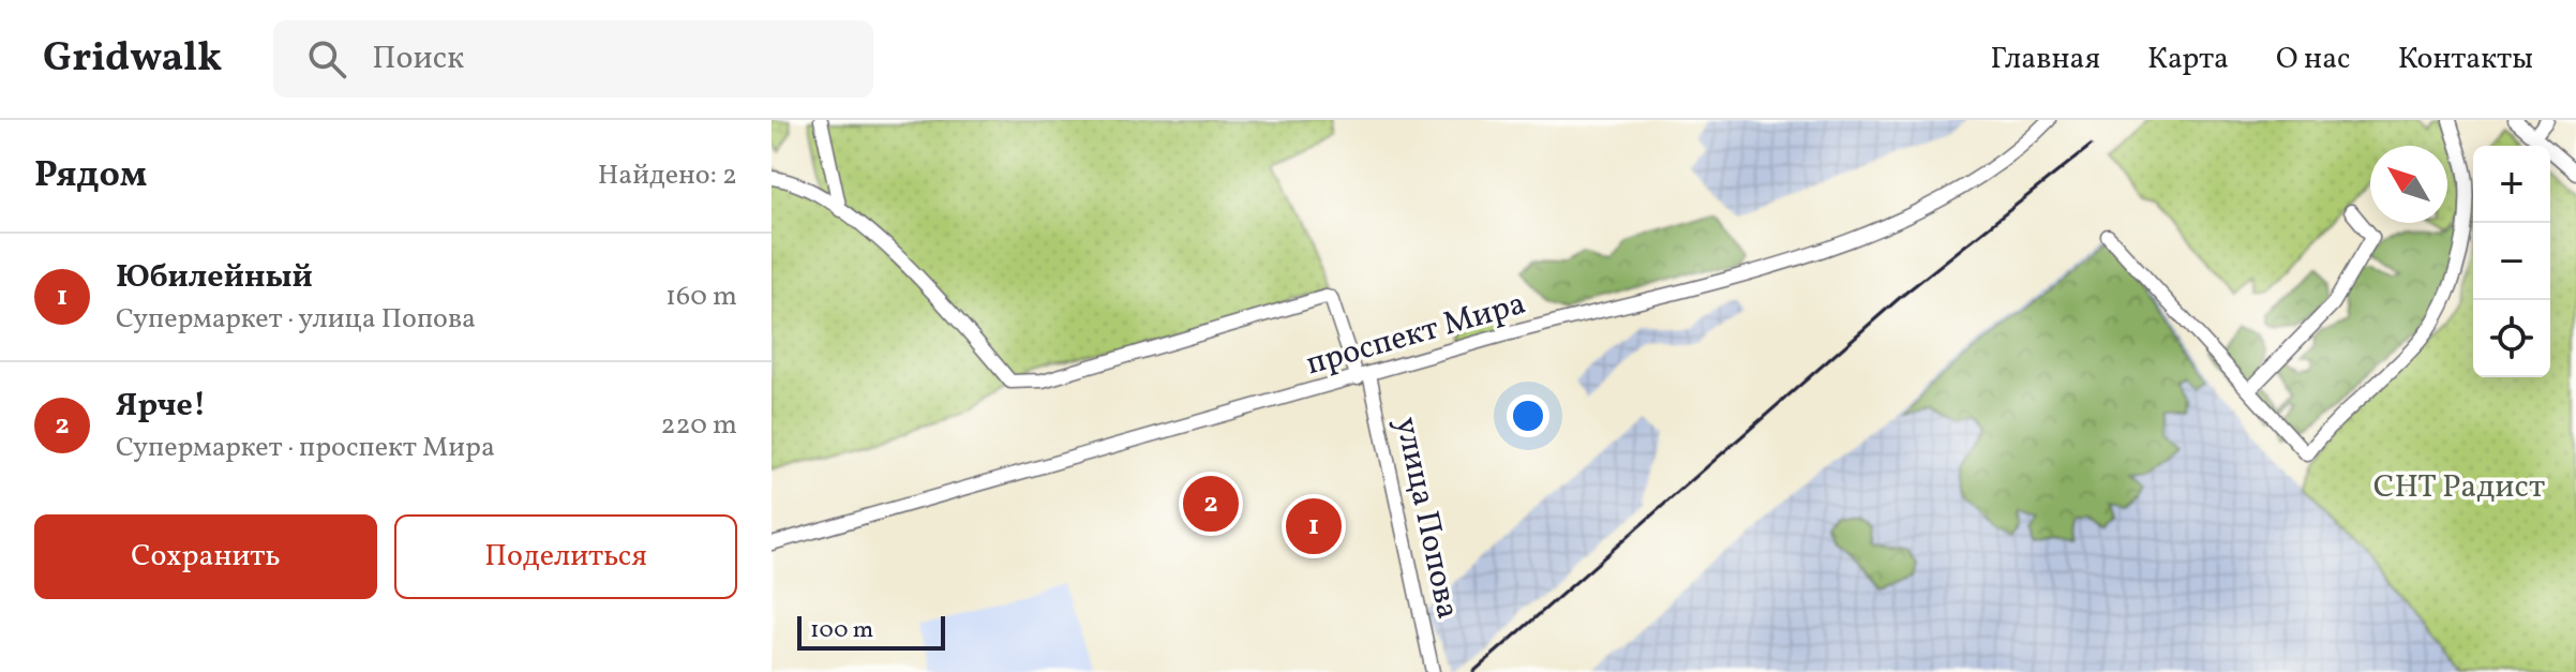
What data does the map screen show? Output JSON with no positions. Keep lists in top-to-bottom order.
{
  "streets": {
    "street": ["проспект Мира", "улица Попова"]
  },
  "crossings": [
    ["проспект Мира", "улица Попова"]
  ],
  "parks": ["СНТ Радист"],
  "scale_bar": "100 m",
  "north": "top left",
  "page": {
    "header": "Gridwalk",
    "search": "Поиск",
    "nav": [
      "Главная",
      "Карта",
      "О нас",
      "Контакты"
    ],
    "heading": ["Рядом", "Найдено: 2"],
    "map_buttons": ["+", "−"],
    "list": [
      {
        "mark": "1",
        "name": "Юбилейный",
        "note": "Супермаркет · улица Попова",
        "value": "160 m"
      },
      {
        "mark": "2",
        "name": "Ярче!",
        "note": "Супермаркет · проспект Мира",
        "value": "220 m"
      }
    ],
    "pins": ["2", "1"],
    "buttons": ["Сохранить", "Поделиться"],
    "scale": "100 m"
  }
}
